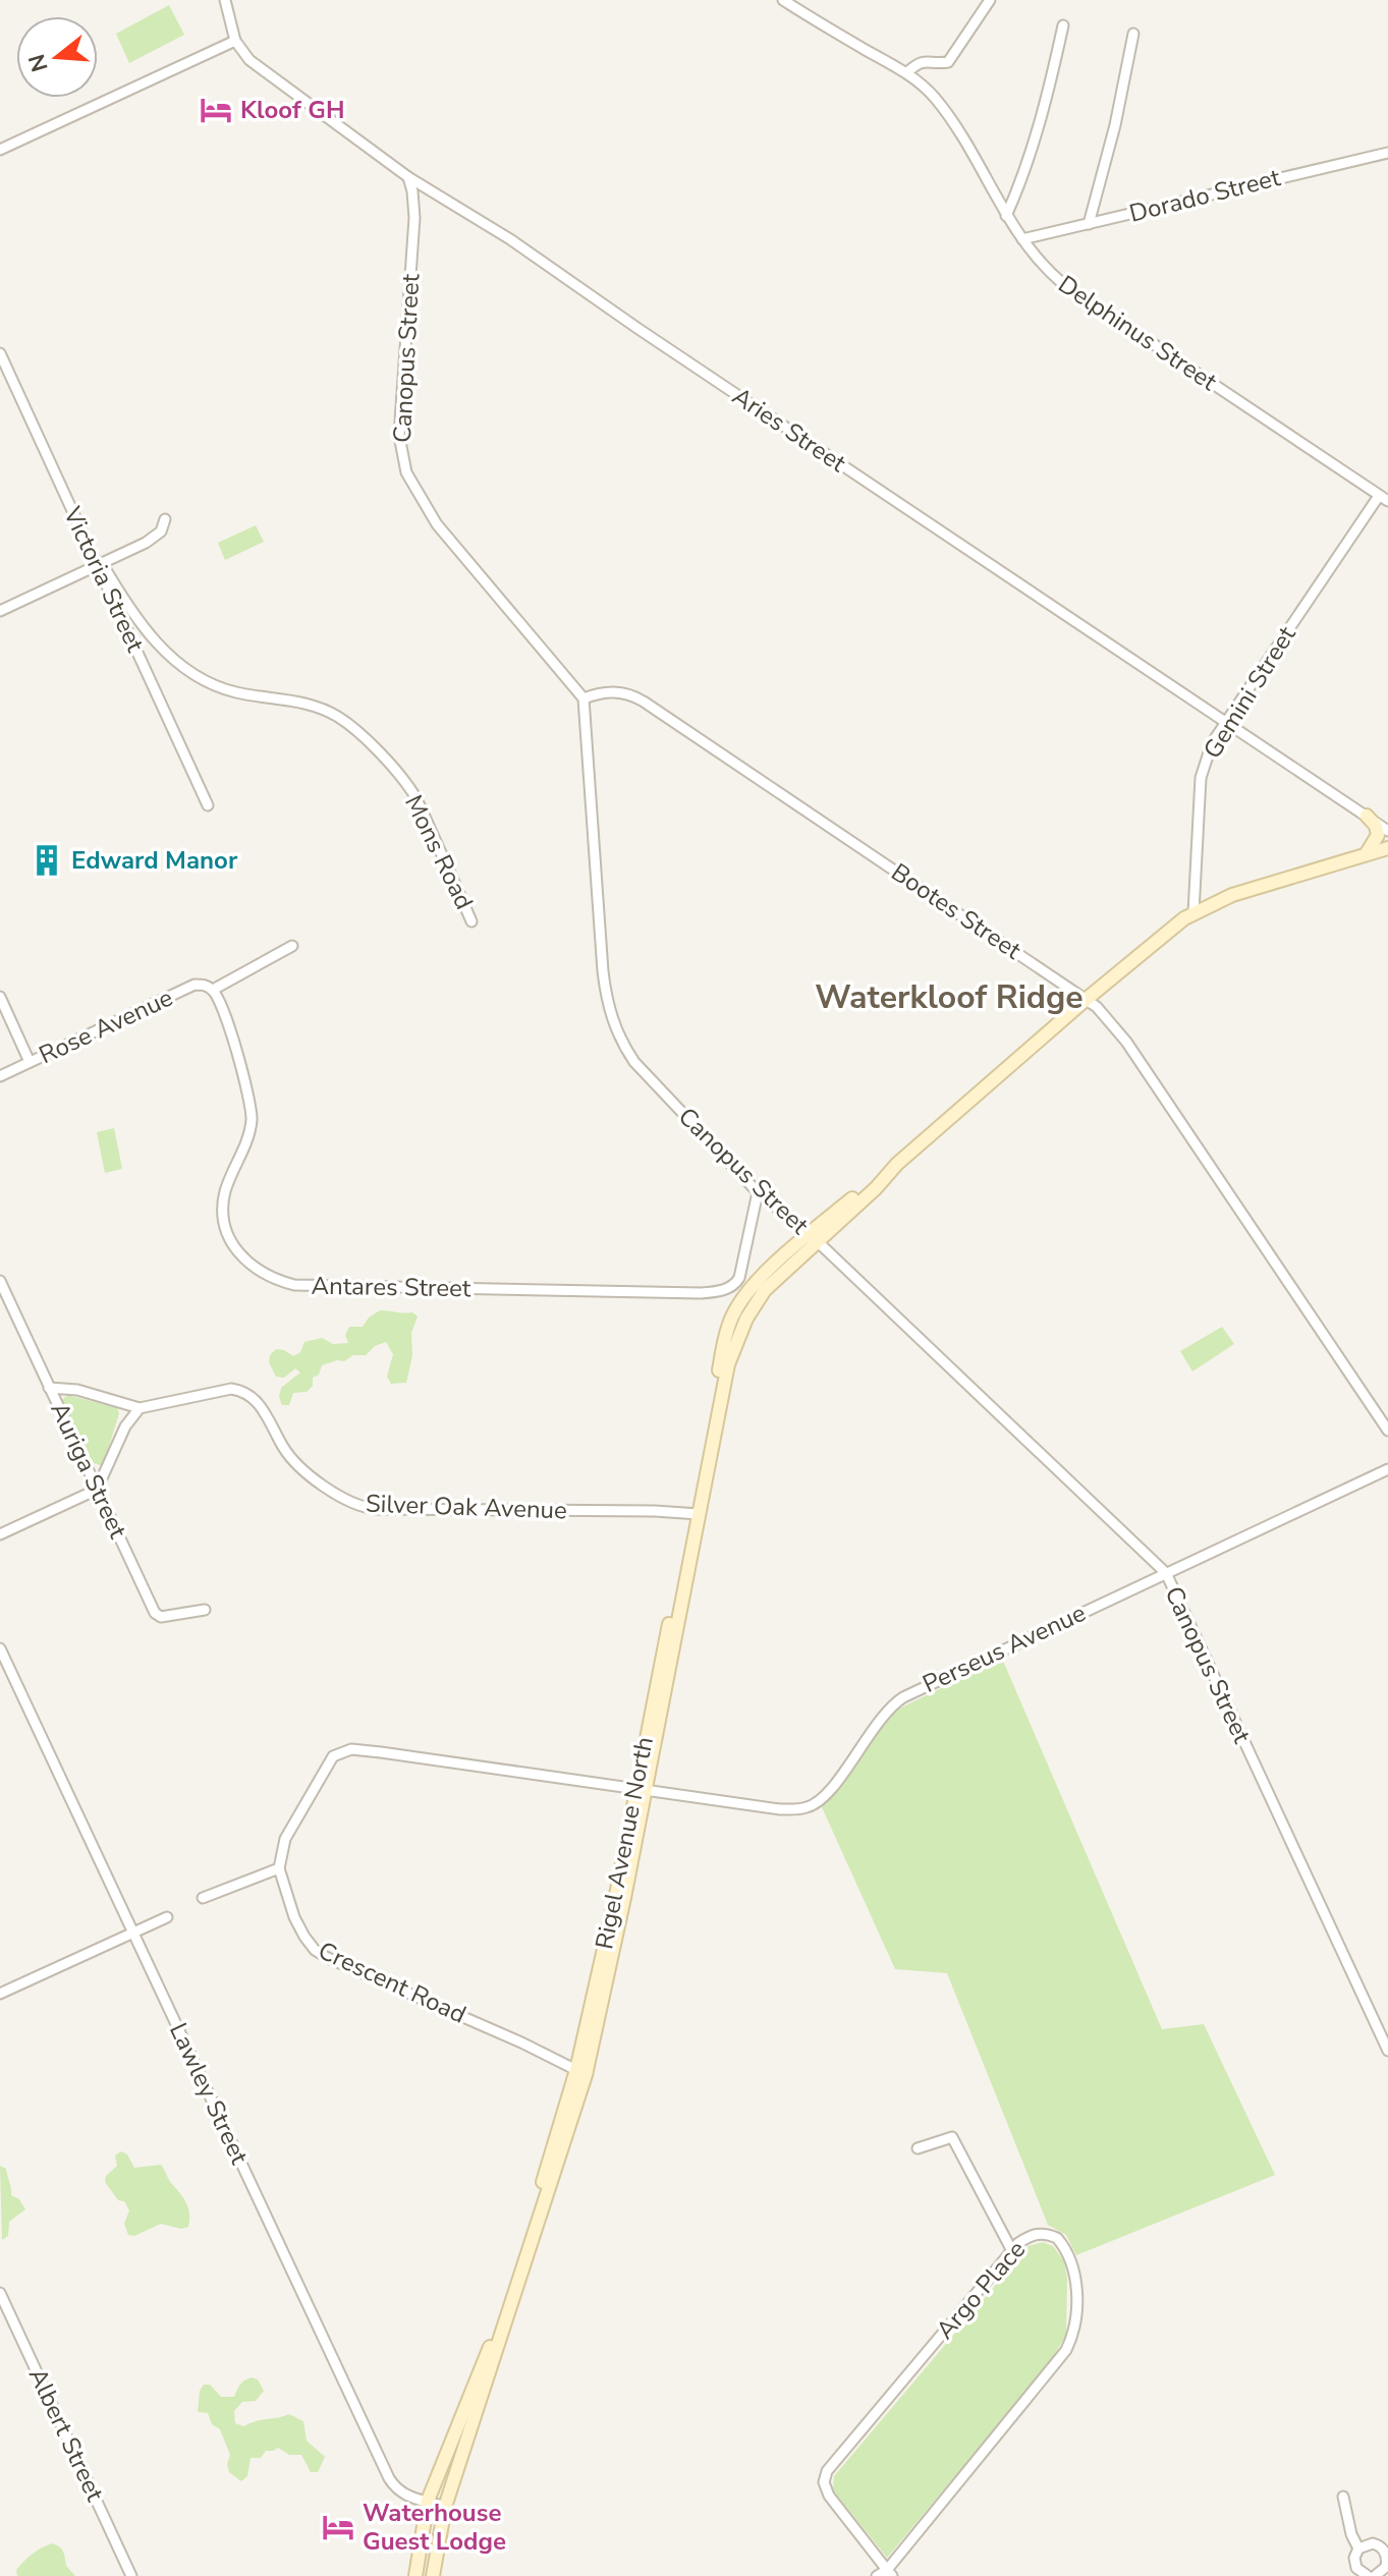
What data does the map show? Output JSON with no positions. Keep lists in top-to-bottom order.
{
  "streets": {
    "main road": ["Rigel Avenue North"],
    "street": [
      "Dorado Street",
      "Delphinus Street",
      "Canopus Street",
      "Aries Street",
      "Victoria Street",
      "Gemini Street",
      "Mons Road",
      "Bootes Street",
      "Rose Avenue",
      "Antares Street",
      "Auriga Street",
      "Silver Oak Avenue",
      "Perseus Avenue",
      "Crescent Road",
      "Lawley Street",
      "Argo Place",
      "Albert Street"
    ]
  },
  "crossings": [
    ["Dorado Street", "Delphinus Street"],
    ["Delphinus Street", "Gemini Street"],
    ["Canopus Street", "Aries Street"],
    ["Canopus Street", "Bootes Street"],
    ["Canopus Street", "Antares Street"],
    ["Canopus Street", "Perseus Avenue"],
    ["Canopus Street", "Rigel Avenue North"],
    ["Aries Street", "Gemini Street"],
    ["Victoria Street", "Mons Road"],
    ["Gemini Street", "Rigel Avenue North"],
    ["Bootes Street", "Rigel Avenue North"],
    ["Rose Avenue", "Antares Street"],
    ["Auriga Street", "Silver Oak Avenue"],
    ["Silver Oak Avenue", "Rigel Avenue North"],
    ["Perseus Avenue", "Rigel Avenue North"],
    ["Rigel Avenue North", "Crescent Road"],
    ["Rigel Avenue North", "Lawley Street"]
  ],
  "districts": ["Waterkloof Ridge"],
  "places": {
    "hotel": ["Kloof GH", "Waterhouse Guest Lodge"],
    "building": ["Edward Manor"]
  },
  "north": "left"
}
